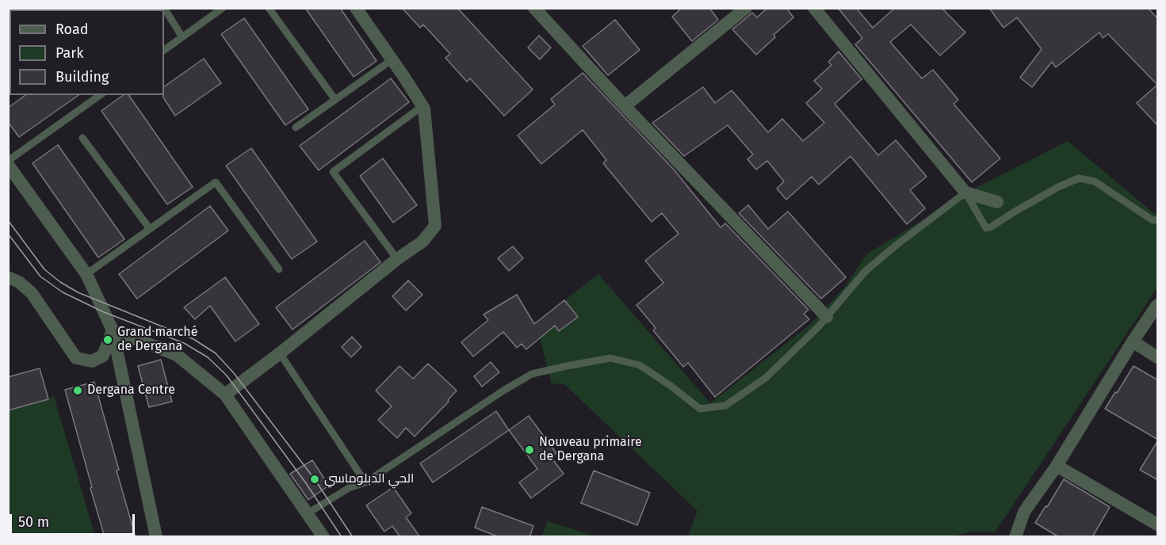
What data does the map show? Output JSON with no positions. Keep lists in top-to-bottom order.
{
  "places": [
    "Grand marché de Dergana",
    "Dergana Centre",
    "Nouveau primaire de Dergana",
    "الحي الدبلوماسي"
  ],
  "legend": ["Road", "Park", "Building"],
  "scale_bar": "50 m"
}
